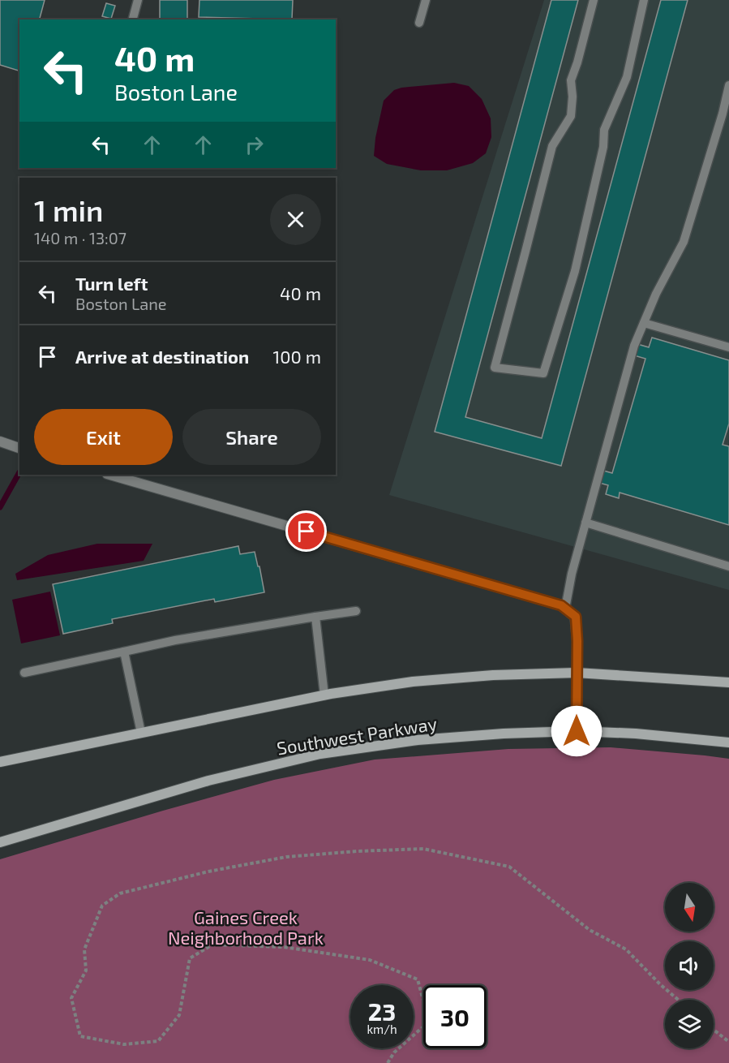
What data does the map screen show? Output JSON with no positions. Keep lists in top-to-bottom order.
{
  "streets": {
    "main road": ["Southwest Parkway"]
  },
  "parks": ["Gaines Creek Neighborhood Park"],
  "north": "bottom",
  "page": {
    "turn": ["40 m", "Boston Lane"],
    "heading": ["1 min", "140 m · 13:07"],
    "list": [
      {
        "name": "Turn left",
        "note": "Boston Lane",
        "value": "40 m"
      },
      {
        "name": "Arrive at destination",
        "value": "100 m"
      }
    ],
    "buttons": ["Exit", "Share"],
    "speed": "23 km/h",
    "limit": "30"
  }
}
